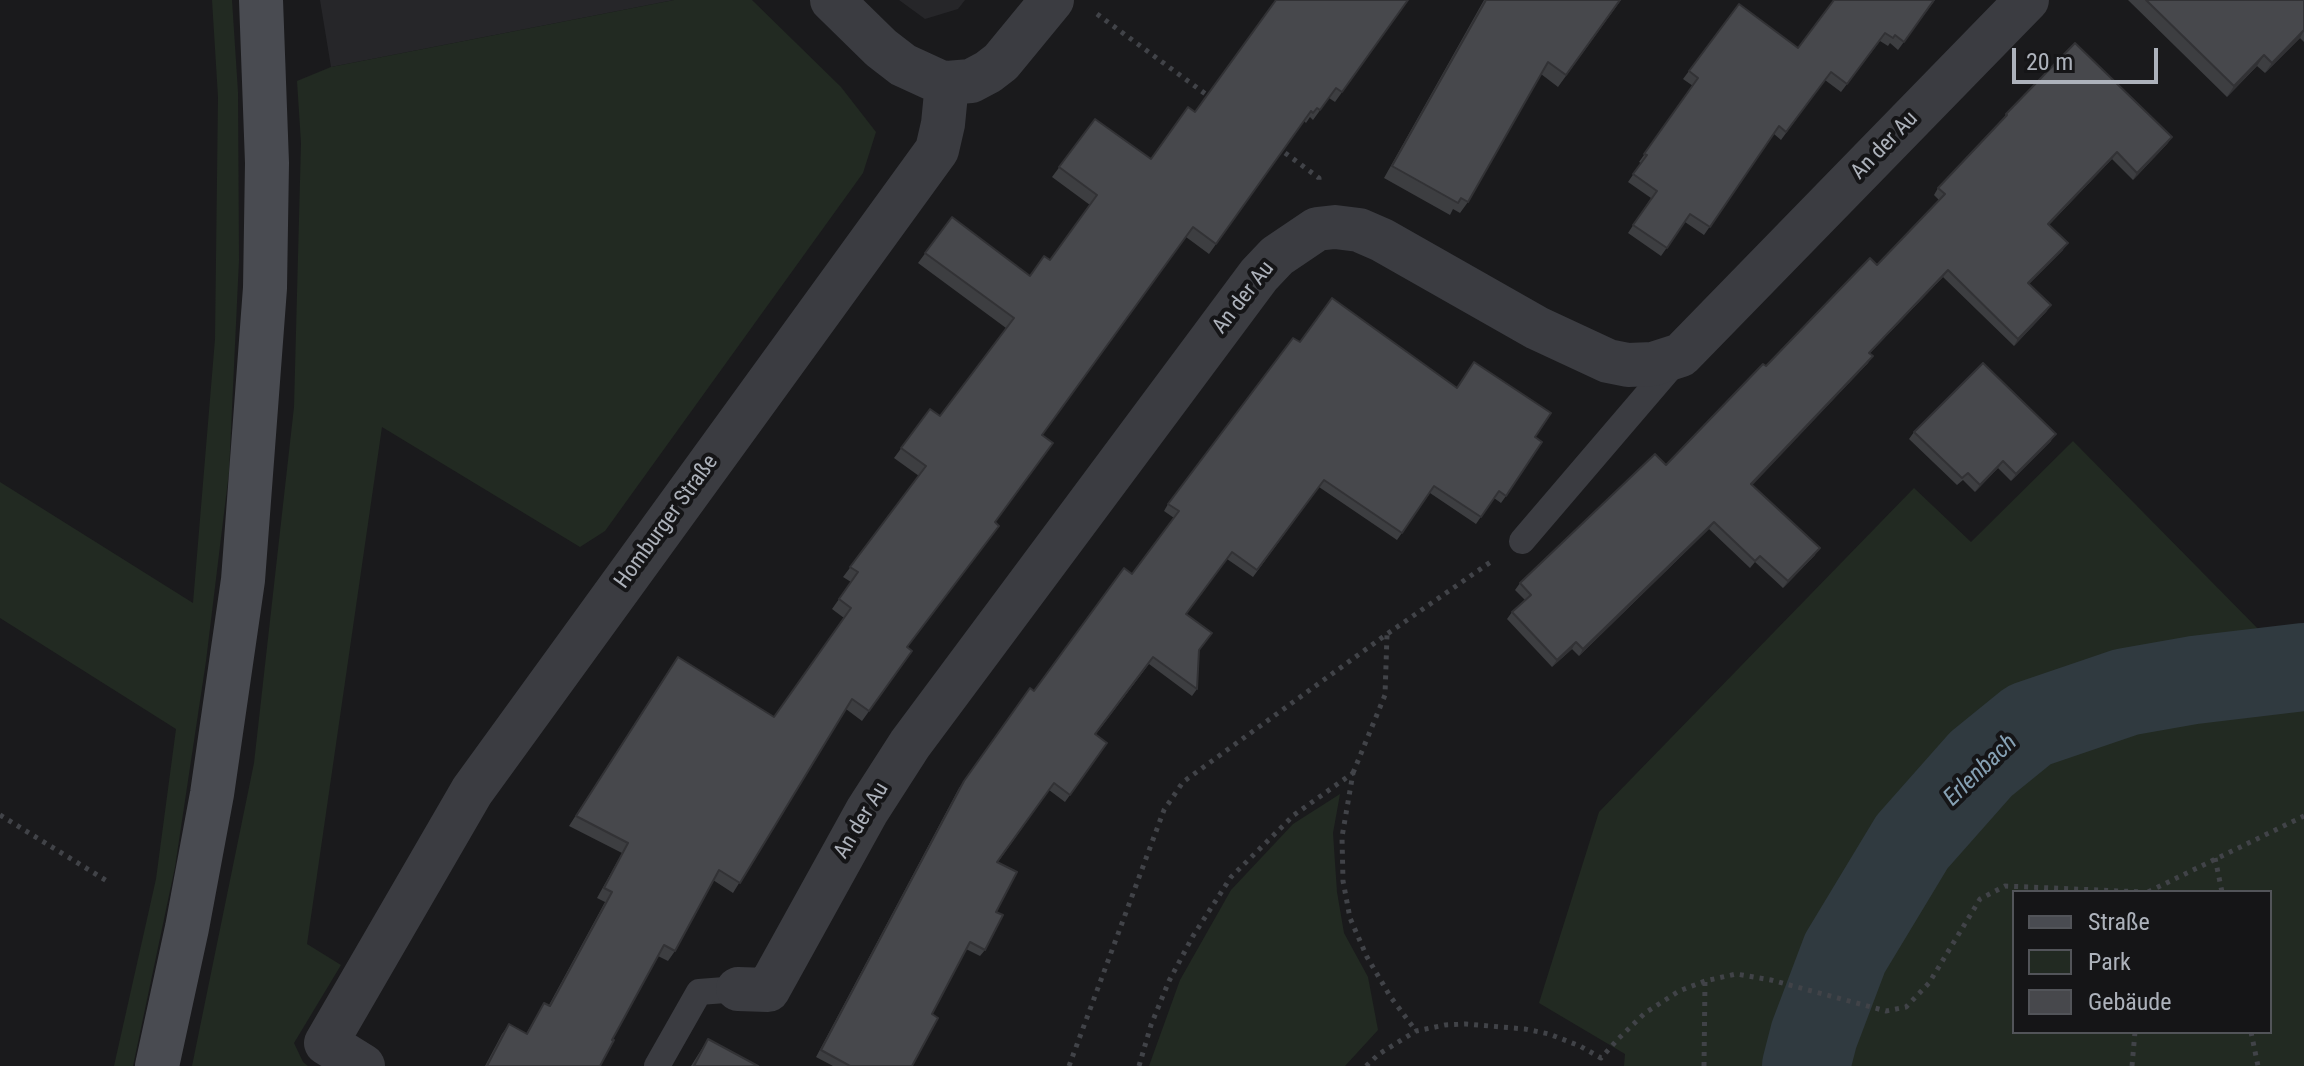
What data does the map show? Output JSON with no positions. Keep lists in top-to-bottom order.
{
  "streets": {
    "street": ["An der Au", "Homburger Straße"]
  },
  "water": ["Erlenbach"],
  "legend": ["Straße", "Park", "Gebäude"],
  "scale_bar": "20 m"
}
